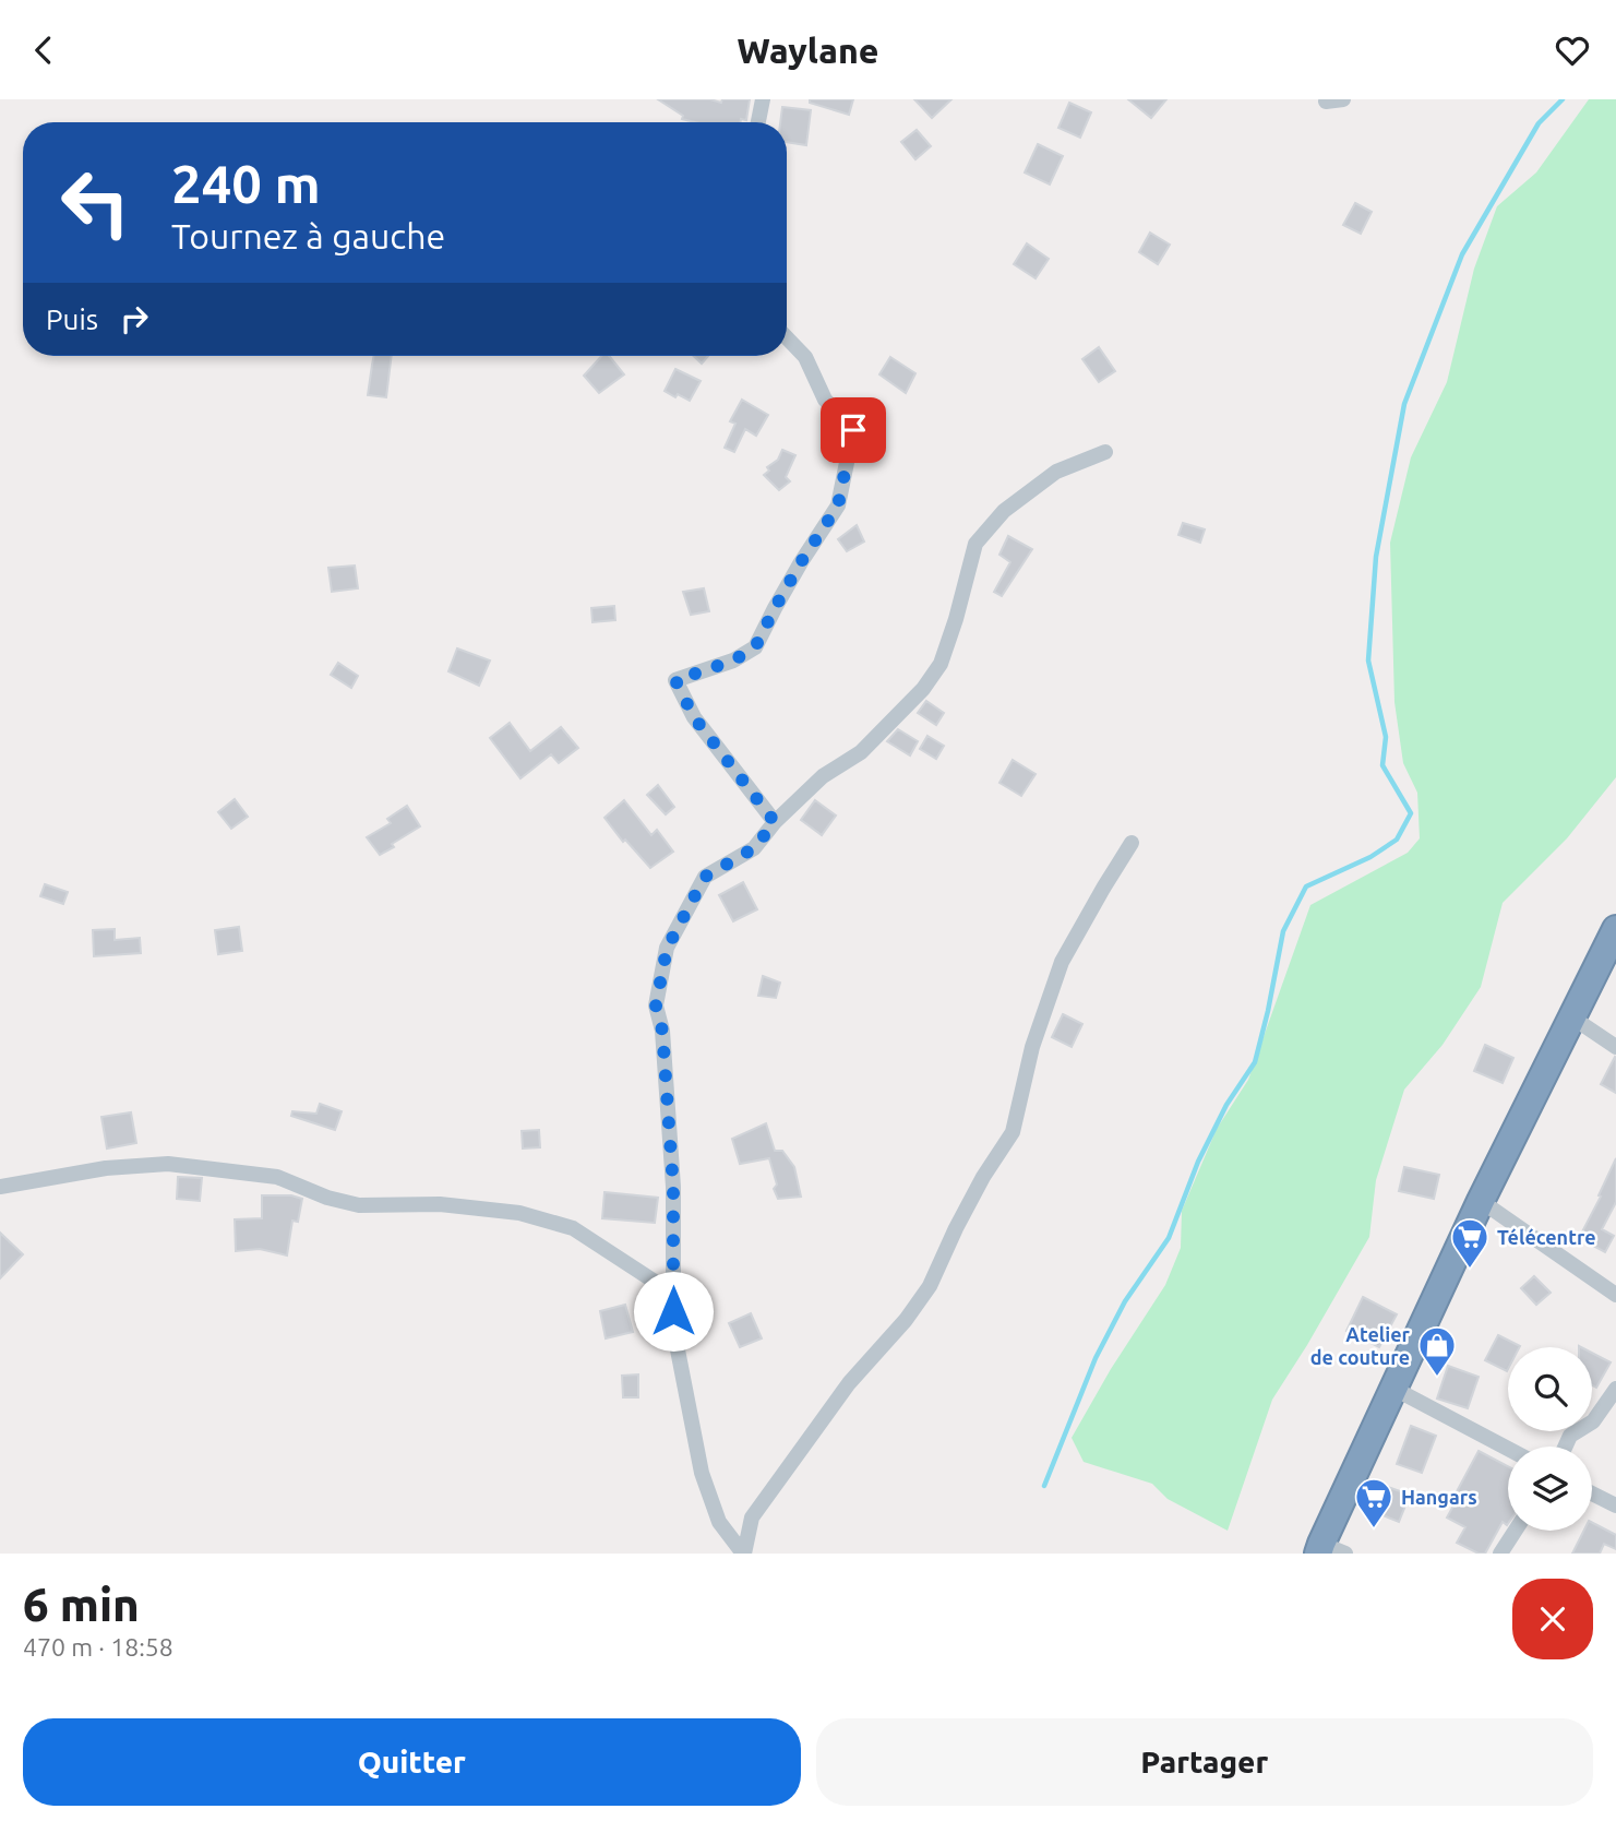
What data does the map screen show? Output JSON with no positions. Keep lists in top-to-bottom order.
{
  "places": {
    "supermarket": ["Télécentre", "Hangars"],
    "shop": ["Atelier de couture"]
  },
  "page": {
    "header": "Waylane",
    "turn": ["240 m", "Tournez à gauche"],
    "then": "Puis",
    "heading": ["6 min", "470 m · 18:58"],
    "buttons": ["Quitter", "Partager"]
  }
}
